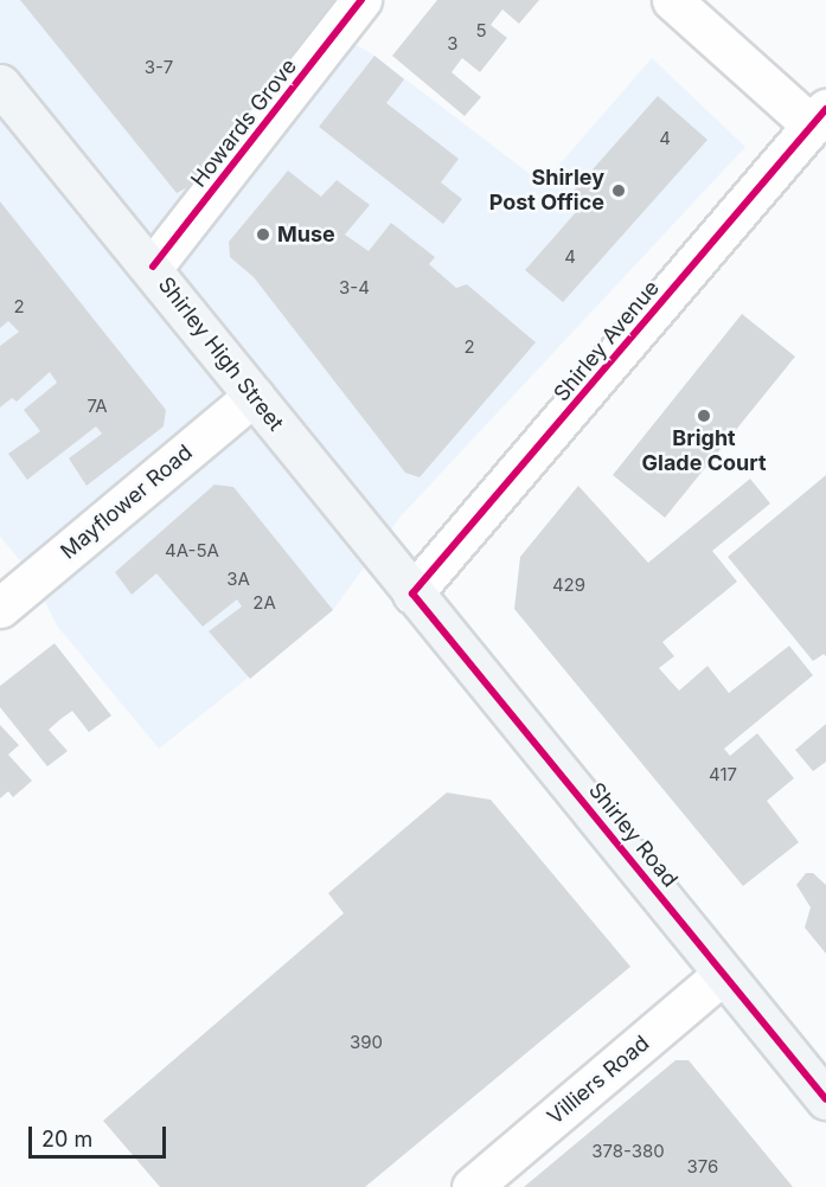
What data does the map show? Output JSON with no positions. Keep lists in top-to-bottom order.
{
  "streets": {
    "main road": ["Shirley High Street", "Shirley Road"],
    "street": [
      "Howards Grove",
      "Shirley Avenue",
      "Mayflower Road",
      "Villiers Road"
    ]
  },
  "crossings": [
    ["Howards Grove", "Shirley High Street"],
    ["Shirley Avenue", "Shirley High Street"],
    ["Shirley Avenue", "Shirley Road"],
    ["Shirley High Street", "Mayflower Road"],
    ["Shirley High Street", "Shirley Road"],
    ["Shirley Road", "Villiers Road"]
  ],
  "places": ["Shirley Post Office", "Muse", "Bright Glade Court"],
  "house_numbers": [
    "5",
    "3",
    "3-7",
    "4",
    "4",
    "3-4",
    "2",
    "2",
    "7A",
    "4A-5A",
    "3A",
    "429",
    "2A",
    "417",
    "390",
    "378-380",
    "376"
  ],
  "scale_bar": "20 m"
}
